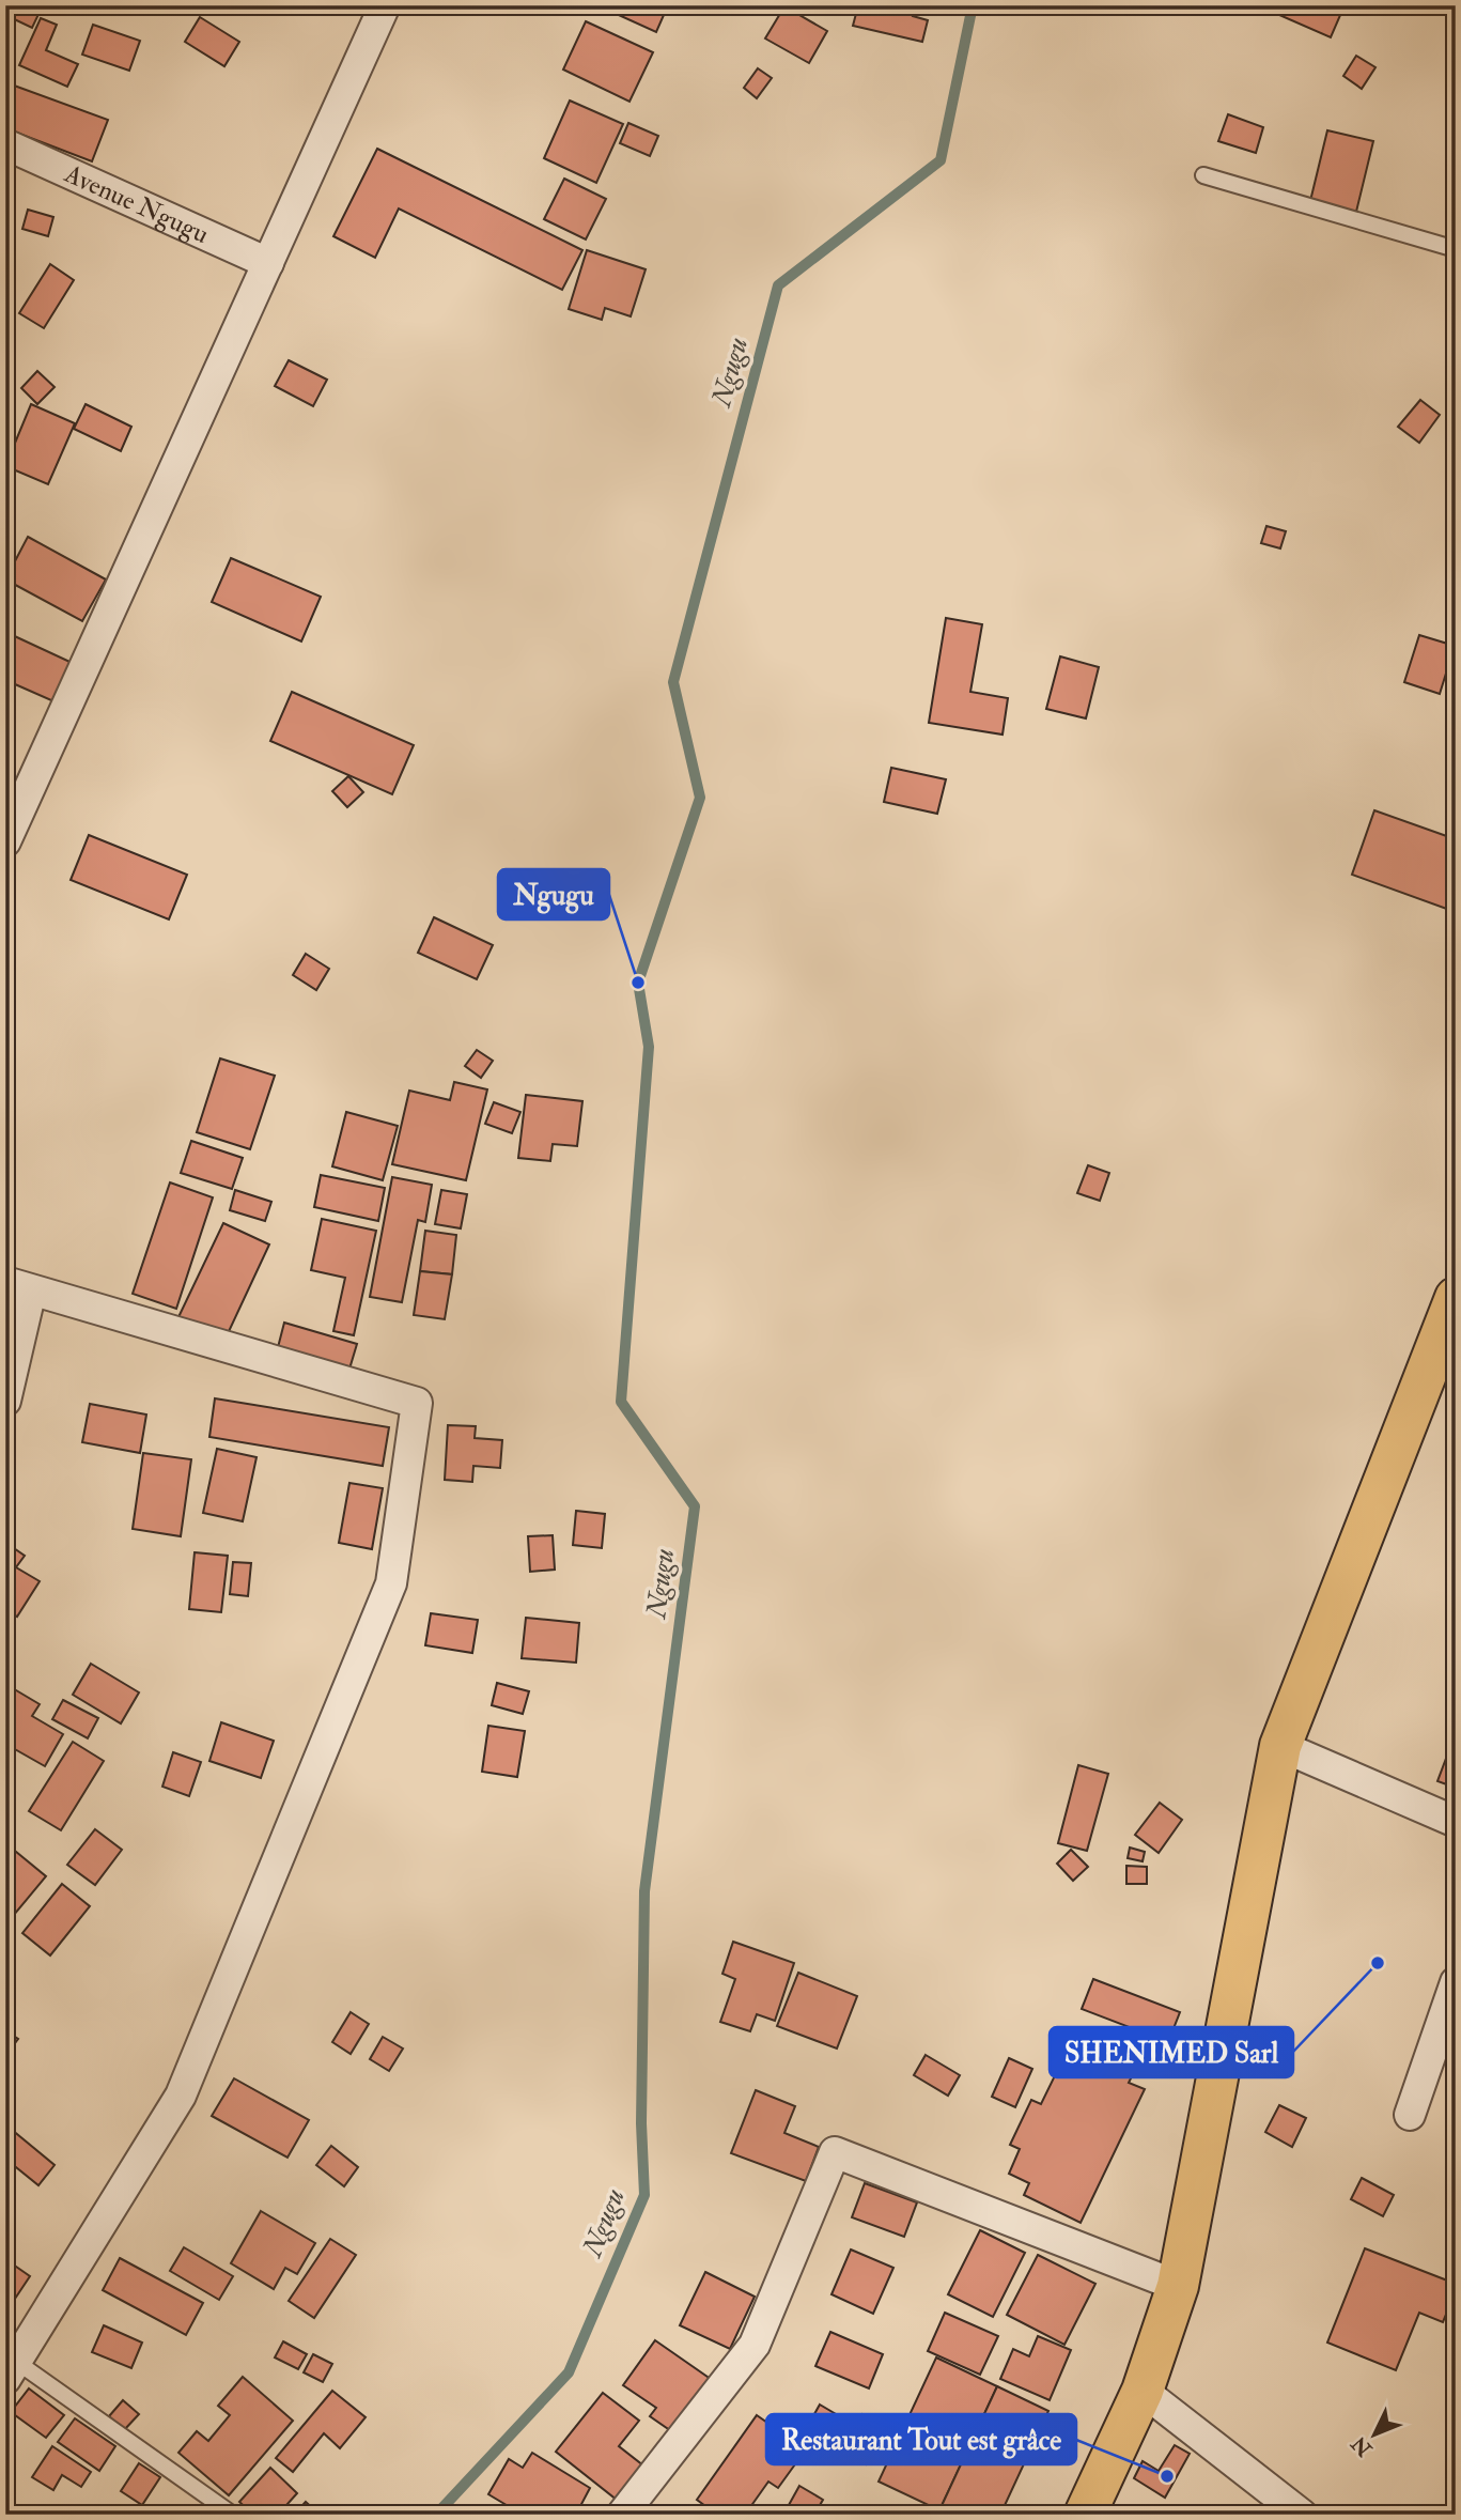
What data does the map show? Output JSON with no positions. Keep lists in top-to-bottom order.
{
  "streets": {
    "street": ["Avenue Ngugu"]
  },
  "water": ["Ngugu"],
  "places": ["Ngugu", "SHENIMED Sarl", "Restaurant Tout est grâce"],
  "north": "bottom left"
}
